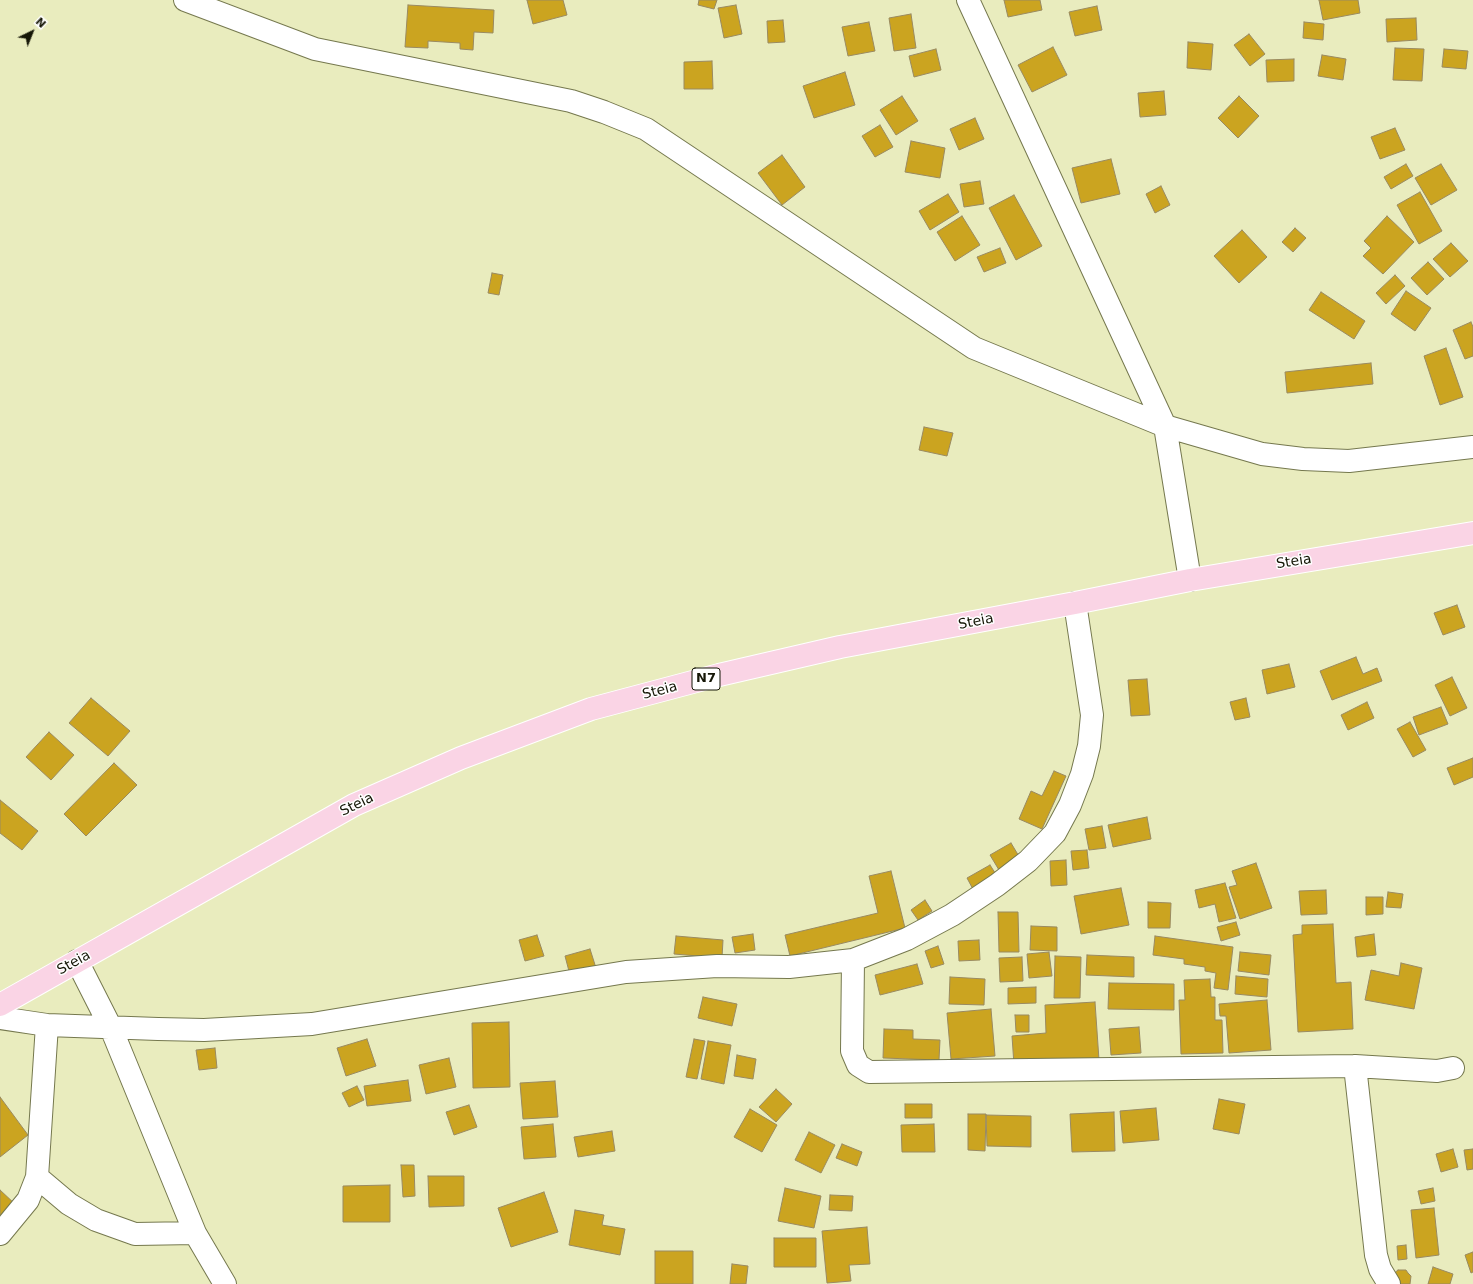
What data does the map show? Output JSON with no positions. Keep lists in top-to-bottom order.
{
  "streets": {
    "main road": ["Steia", "N7"]
  },
  "north": "top right"
}
